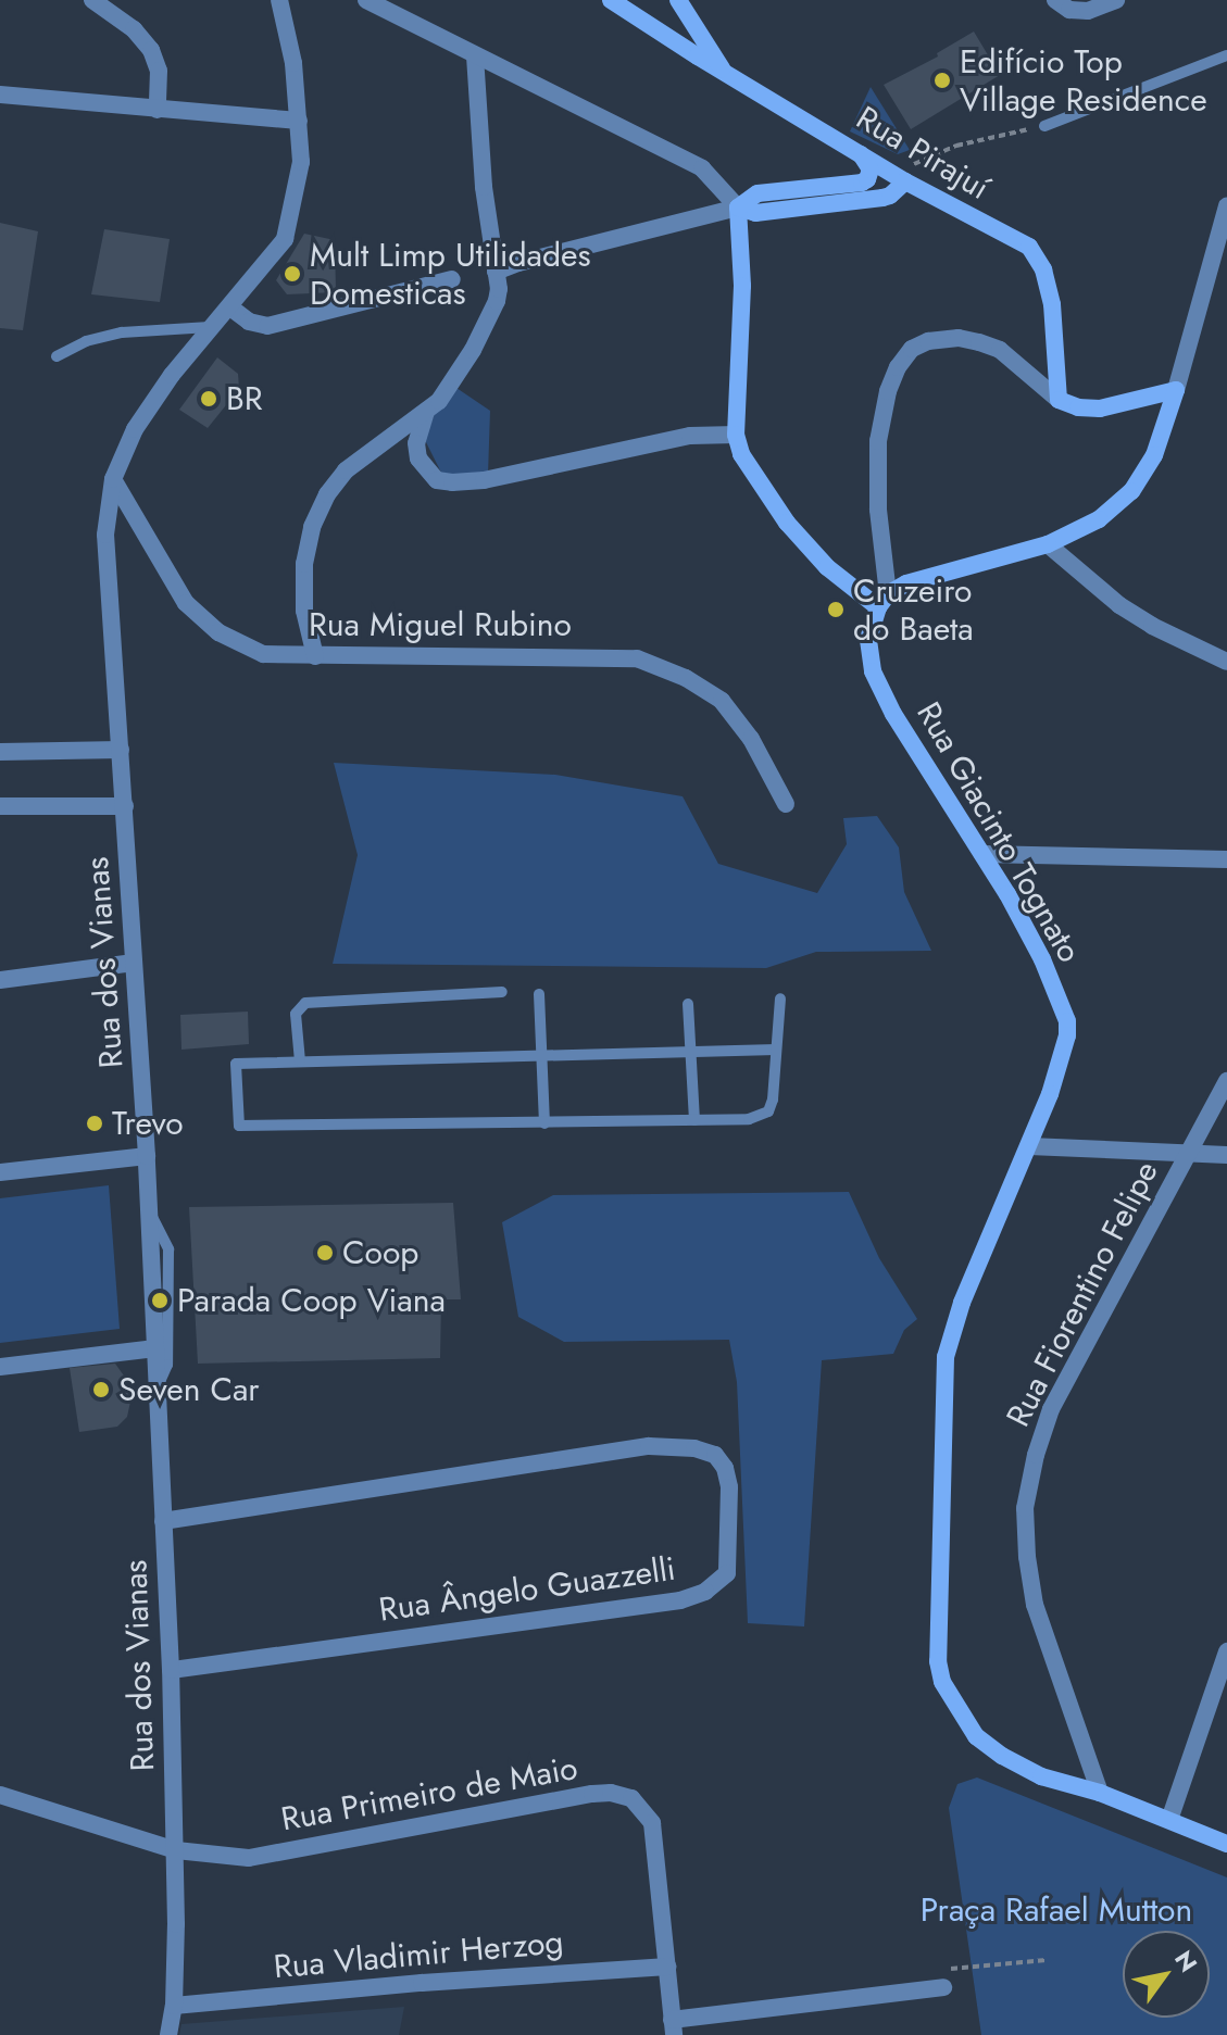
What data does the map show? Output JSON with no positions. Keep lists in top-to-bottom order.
{
  "streets": {
    "main road": ["Rua Pirajuí", "Rua Giacinto Tognato"],
    "street": [
      "Rua Miguel Rubino",
      "Rua dos Vianas",
      "Rua Fiorentino Felipe",
      "Rua Ângelo Guazzelli",
      "Rua Primeiro de Maio",
      "Rua Vladimir Herzog"
    ]
  },
  "crossings": [
    ["Rua Miguel Rubino", "Rua dos Vianas"],
    ["Rua Giacinto Tognato", "Rua Fiorentino Felipe"],
    ["Rua dos Vianas", "Rua Ângelo Guazzelli"],
    ["Rua dos Vianas", "Rua Primeiro de Maio"],
    ["Rua dos Vianas", "Rua Vladimir Herzog"],
    ["Rua Primeiro de Maio", "Rua Vladimir Herzog"]
  ],
  "parks": ["Praça Rafael Mutton"],
  "places": [
    "Edifício Top Village Residence",
    "Mult Limp Utilidades Domesticas",
    "BR",
    "Cruzeiro do Baeta",
    "Trevo",
    "Coop",
    "Parada Coop Viana",
    "Seven Car"
  ],
  "north": "top right"
}
